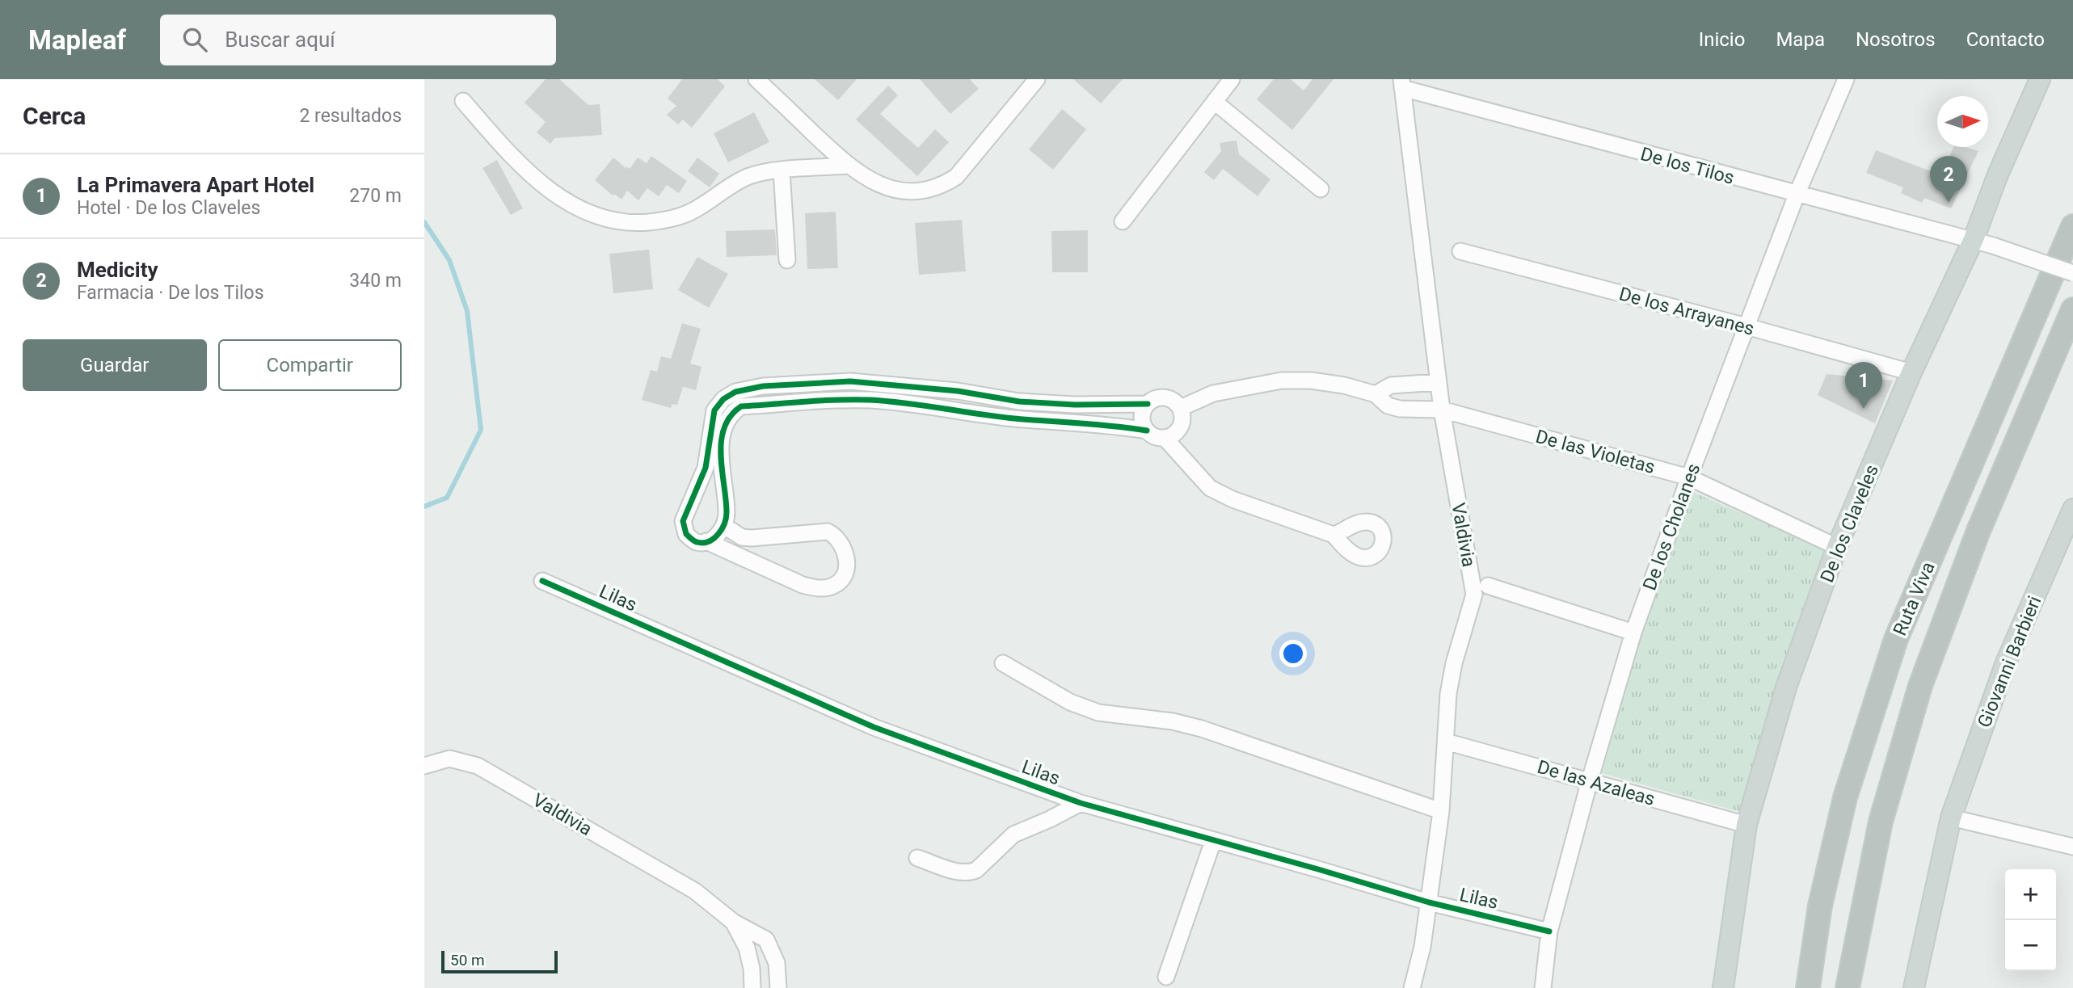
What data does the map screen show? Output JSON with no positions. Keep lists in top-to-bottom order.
{
  "streets": {
    "highway": ["Ruta Viva"],
    "main road": ["De los Claveles", "Giovanni Barbieri"],
    "street": [
      "De los Tilos",
      "De los Arrayanes",
      "De las Violetas",
      "De los Cholanes",
      "Valdivia",
      "Lilas",
      "De las Azaleas"
    ]
  },
  "crossings": [
    ["De los Tilos", "De los Claveles"],
    ["De los Tilos", "De los Cholanes"],
    ["De los Tilos", "Valdivia"],
    ["De los Arrayanes", "De los Claveles"],
    ["De los Arrayanes", "De los Cholanes"],
    ["De las Violetas", "De los Claveles"],
    ["De las Violetas", "De los Cholanes"],
    ["De las Violetas", "Valdivia"],
    ["De los Claveles", "De las Azaleas"],
    ["De los Cholanes", "Lilas"],
    ["De los Cholanes", "De las Azaleas"],
    ["Valdivia", "Lilas"],
    ["Valdivia", "De las Azaleas"]
  ],
  "scale_bar": "50 m",
  "north": "right",
  "page": {
    "header": "Mapleaf",
    "search": "Buscar aquí",
    "nav": [
      "Inicio",
      "Mapa",
      "Nosotros",
      "Contacto"
    ],
    "heading": ["Cerca", "2 resultados"],
    "list": [
      {
        "mark": "1",
        "name": "La Primavera Apart Hotel",
        "note": "Hotel · De los Claveles",
        "value": "270 m"
      },
      {
        "mark": "2",
        "name": "Medicity",
        "note": "Farmacia · De los Tilos",
        "value": "340 m"
      }
    ],
    "pins": ["2", "1"],
    "buttons": ["Guardar", "Compartir"],
    "map_buttons": ["+", "−"],
    "scale": "50 m"
  }
}
